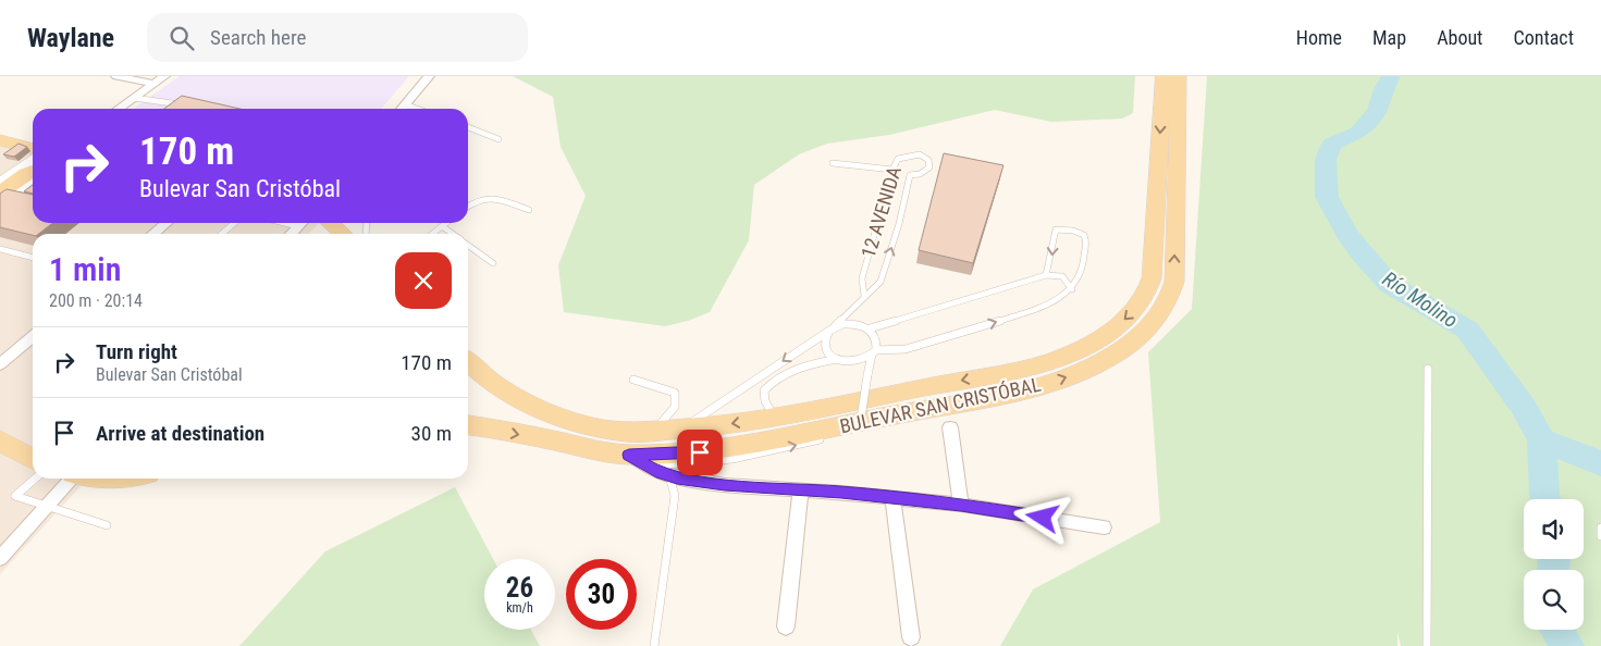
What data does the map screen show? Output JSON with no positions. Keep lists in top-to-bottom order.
{
  "streets": {
    "main road": ["BULEVAR SAN CRISTÓBAL"],
    "lane": ["12 AVENIDA"]
  },
  "crossings": [
    ["12 AVENIDA", "BULEVAR SAN CRISTÓBAL"]
  ],
  "water": ["Río Molino"],
  "page": {
    "header": "Waylane",
    "search": "Search here",
    "nav": [
      "Home",
      "Map",
      "About",
      "Contact"
    ],
    "turn": ["170 m", "Bulevar San Cristóbal"],
    "heading": ["1 min", "200 m · 20:14"],
    "list": [
      {
        "name": "Turn right",
        "note": "Bulevar San Cristóbal",
        "value": "170 m"
      },
      {
        "name": "Arrive at destination",
        "value": "30 m"
      }
    ],
    "speed": "26 km/h",
    "limit": "30"
  }
}
